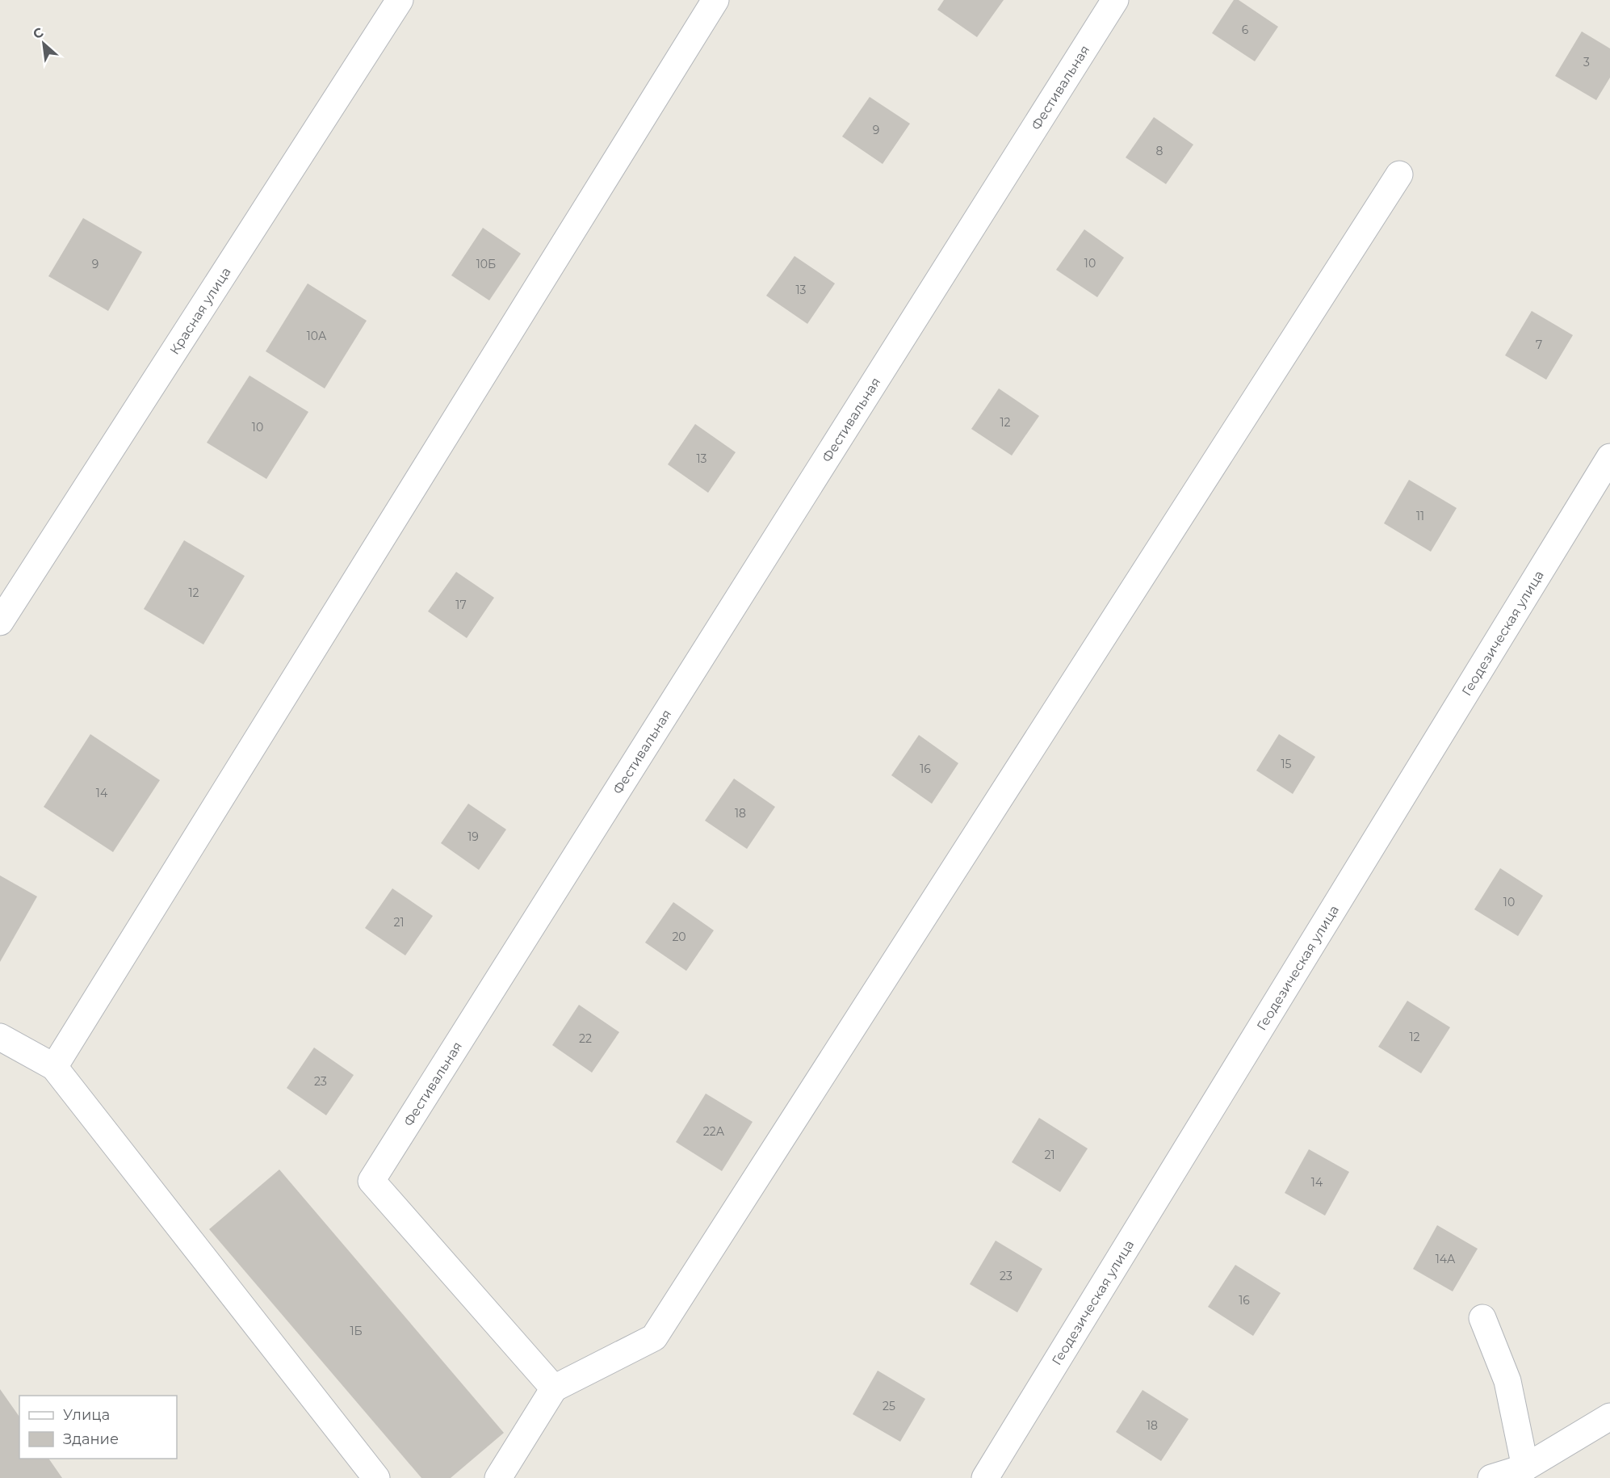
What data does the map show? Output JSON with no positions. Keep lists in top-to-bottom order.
{
  "streets": {
    "street": ["Фестивальная", "Красная улица", "Геодезическая улица"]
  },
  "house_numbers": [
    "6",
    "3",
    "9",
    "8",
    "10",
    "9",
    "10Б",
    "13",
    "10А",
    "7",
    "12",
    "10",
    "13",
    "11",
    "12",
    "17",
    "15",
    "16",
    "14",
    "18",
    "19",
    "10",
    "21",
    "20",
    "12",
    "22",
    "23",
    "22А",
    "21",
    "14",
    "14А",
    "23",
    "16",
    "1Б",
    "25",
    "18"
  ],
  "legend": ["Улица", "Здание"],
  "north": "top left"
}
